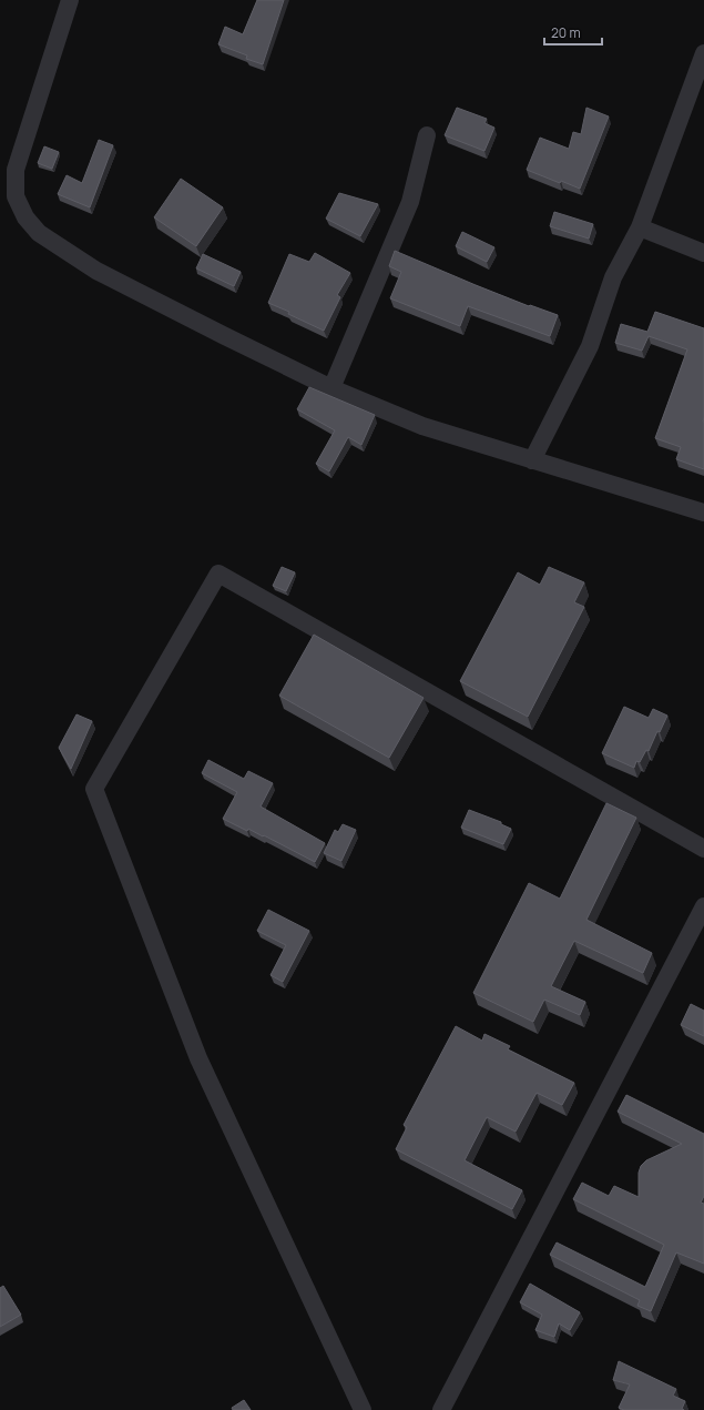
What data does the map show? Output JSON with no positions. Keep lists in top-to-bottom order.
{
  "scale_bar": "20 m"
}
